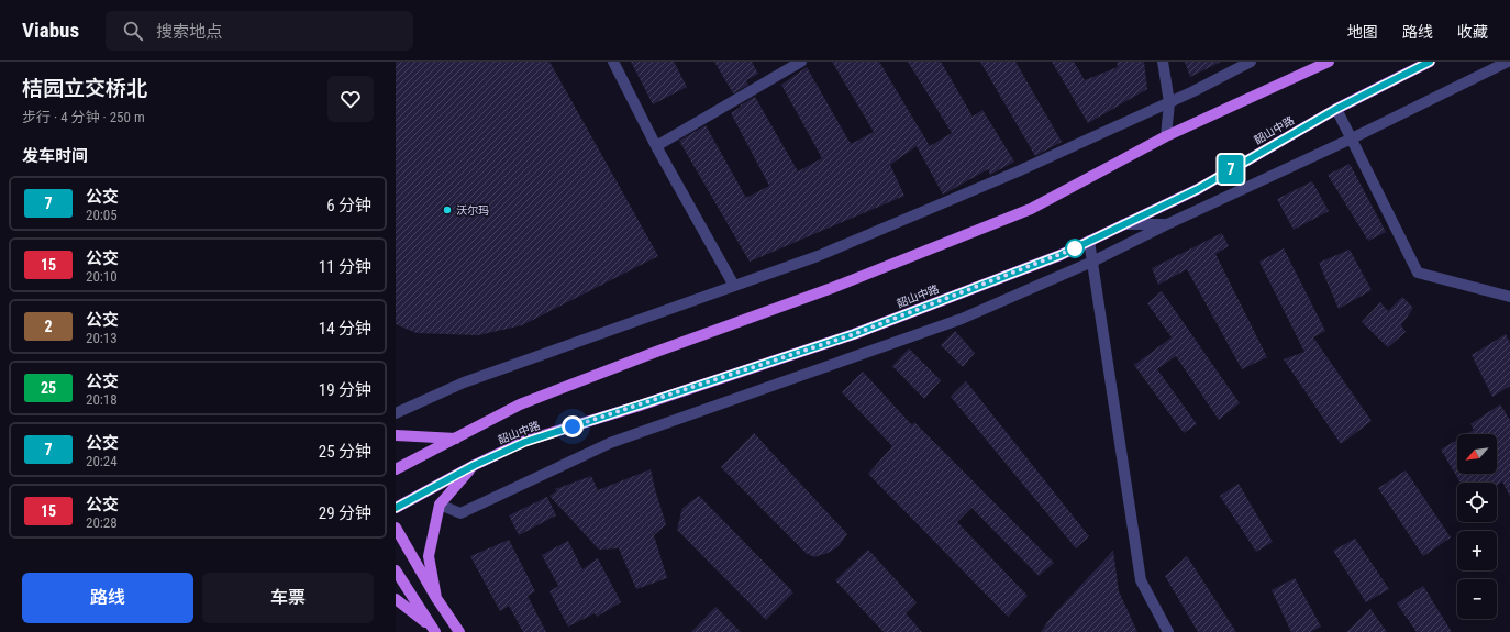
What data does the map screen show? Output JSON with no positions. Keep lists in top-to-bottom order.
{
  "streets": {
    "main road": ["韶山中路"]
  },
  "places": ["沃尔玛"],
  "lines": ["bus line 7"],
  "north": "bottom left",
  "page": {
    "header": "Viabus",
    "search": "搜索地点",
    "nav": ["地图", "路线", "收藏"],
    "heading": [
      ["桔园立交桥北", "步行 · 4 分钟 · 250 m"],
      "发车时间"
    ],
    "on_map": "7",
    "list": [
      {
        "mark": "7",
        "name": "公交",
        "note": "20:05",
        "value": "6 分钟"
      },
      {
        "mark": "15",
        "name": "公交",
        "note": "20:10",
        "value": "11 分钟"
      },
      {
        "mark": "2",
        "name": "公交",
        "note": "20:13",
        "value": "14 分钟"
      },
      {
        "mark": "25",
        "name": "公交",
        "note": "20:18",
        "value": "19 分钟"
      },
      {
        "mark": "7",
        "name": "公交",
        "note": "20:24",
        "value": "25 分钟"
      },
      {
        "mark": "15",
        "name": "公交",
        "note": "20:28",
        "value": "29 分钟"
      }
    ],
    "map_buttons": ["+", "−"],
    "buttons": ["路线", "车票"]
  }
}
